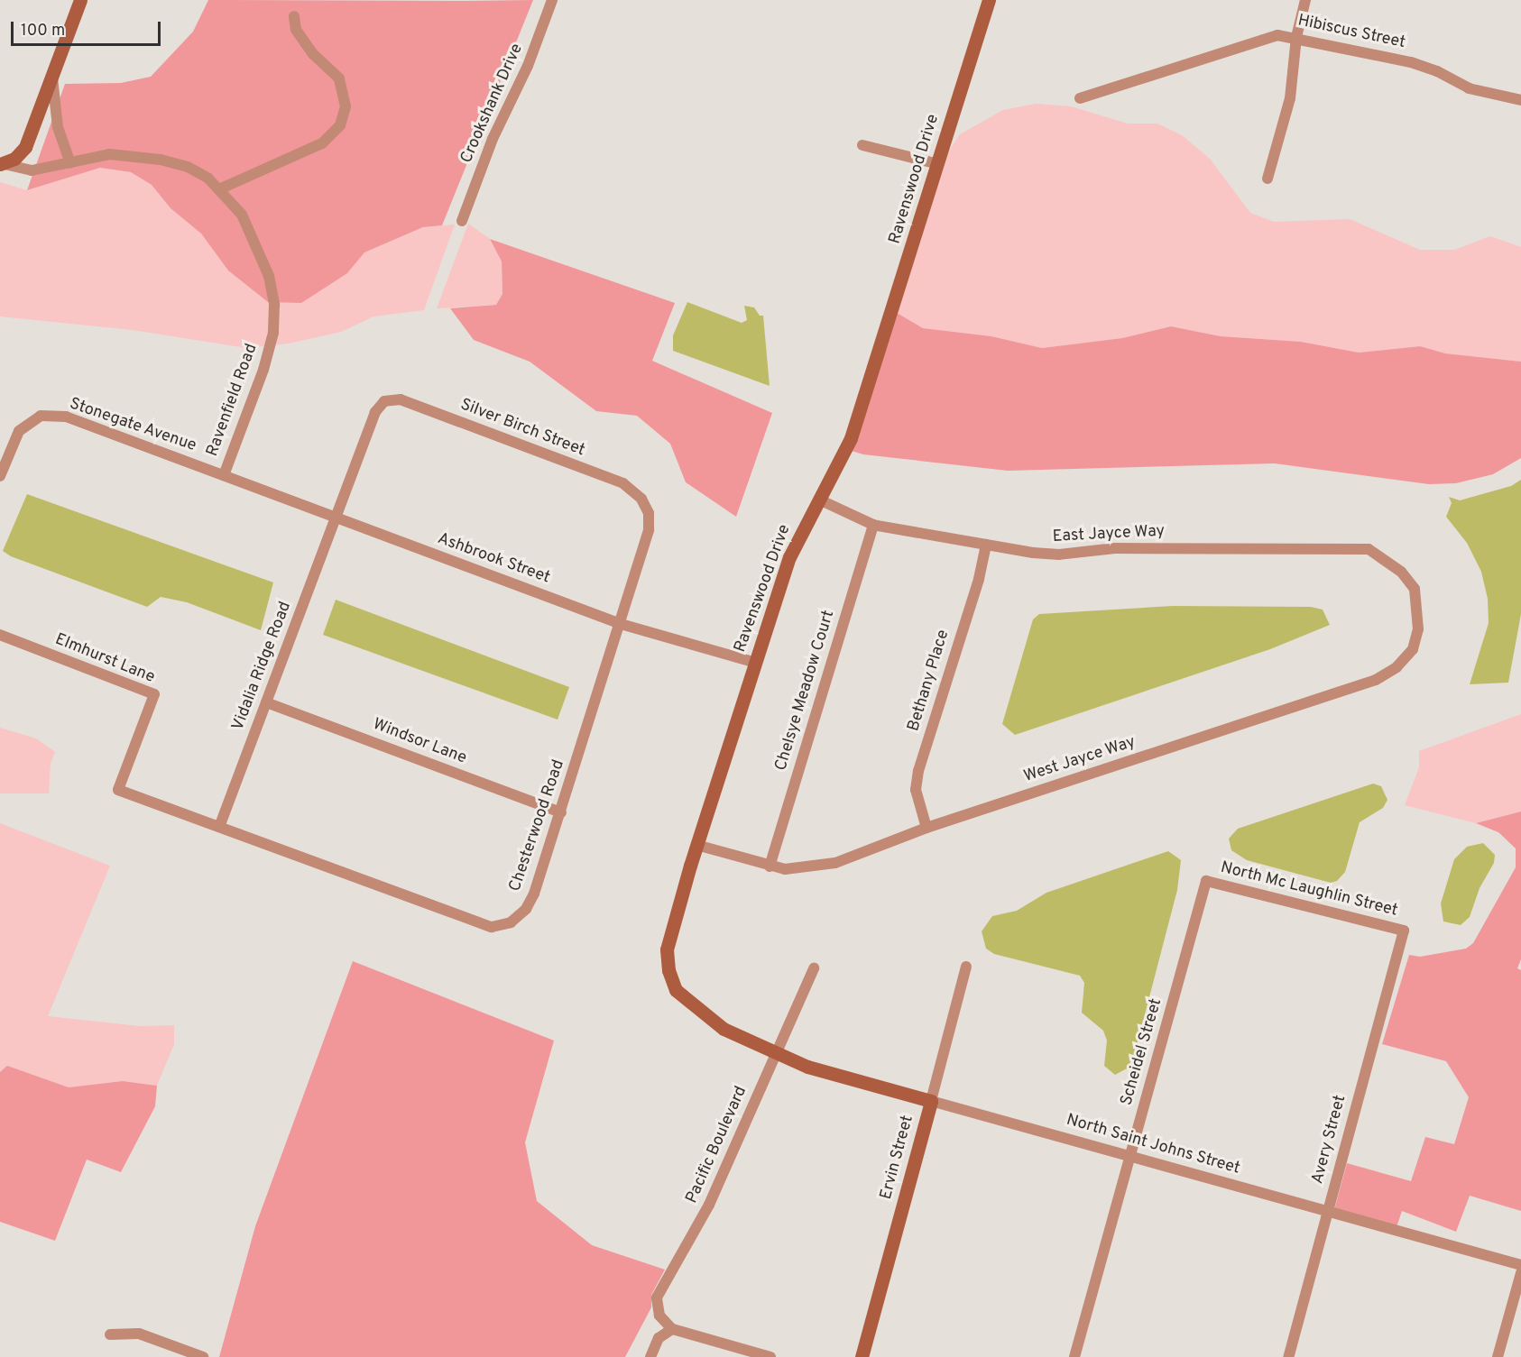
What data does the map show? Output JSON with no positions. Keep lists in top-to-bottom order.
{
  "streets": {
    "street": [
      "Hibiscus Street",
      "Crookshank Drive",
      "Ravenswood Drive",
      "Ravenfield Road",
      "Stonegate Avenue",
      "Silver Birch Street",
      "East Jayce Way",
      "Ashbrook Street",
      "Elmhurst Lane",
      "Vidalia Ridge Road",
      "Bethany Place",
      "Chelsye Meadow Court",
      "Windsor Lane",
      "West Jayce Way",
      "Chesterwood Road",
      "North Mc Laughlin Street",
      "Scheidel Street",
      "Avery Street",
      "Pacific Boulevard",
      "North Saint Johns Street",
      "Ervin Street"
    ]
  },
  "crossings": [
    ["Ravenswood Drive", "East Jayce Way"],
    ["Ravenswood Drive", "Ashbrook Street"],
    ["Ravenswood Drive", "West Jayce Way"],
    ["Ravenswood Drive", "Pacific Boulevard"],
    ["Ravenswood Drive", "North Saint Johns Street"],
    ["Ravenfield Road", "Stonegate Avenue"],
    ["Ravenfield Road", "Ashbrook Street"],
    ["Stonegate Avenue", "Ashbrook Street"],
    ["Silver Birch Street", "Ashbrook Street"],
    ["Silver Birch Street", "Vidalia Ridge Road"],
    ["Silver Birch Street", "Chesterwood Road"],
    ["East Jayce Way", "Bethany Place"],
    ["East Jayce Way", "Chelsye Meadow Court"],
    ["East Jayce Way", "West Jayce Way"],
    ["Ashbrook Street", "Vidalia Ridge Road"],
    ["Ashbrook Street", "Chesterwood Road"],
    ["Elmhurst Lane", "Vidalia Ridge Road"],
    ["Elmhurst Lane", "Chesterwood Road"],
    ["Vidalia Ridge Road", "Windsor Lane"],
    ["Vidalia Ridge Road", "Chesterwood Road"],
    ["Bethany Place", "West Jayce Way"],
    ["Chelsye Meadow Court", "West Jayce Way"],
    ["Windsor Lane", "Chesterwood Road"],
    ["North Mc Laughlin Street", "Scheidel Street"],
    ["North Mc Laughlin Street", "Avery Street"],
    ["Scheidel Street", "North Saint Johns Street"],
    ["Avery Street", "North Saint Johns Street"],
    ["Pacific Boulevard", "North Saint Johns Street"],
    ["North Saint Johns Street", "Ervin Street"]
  ],
  "scale_bar": "100 m"
}
